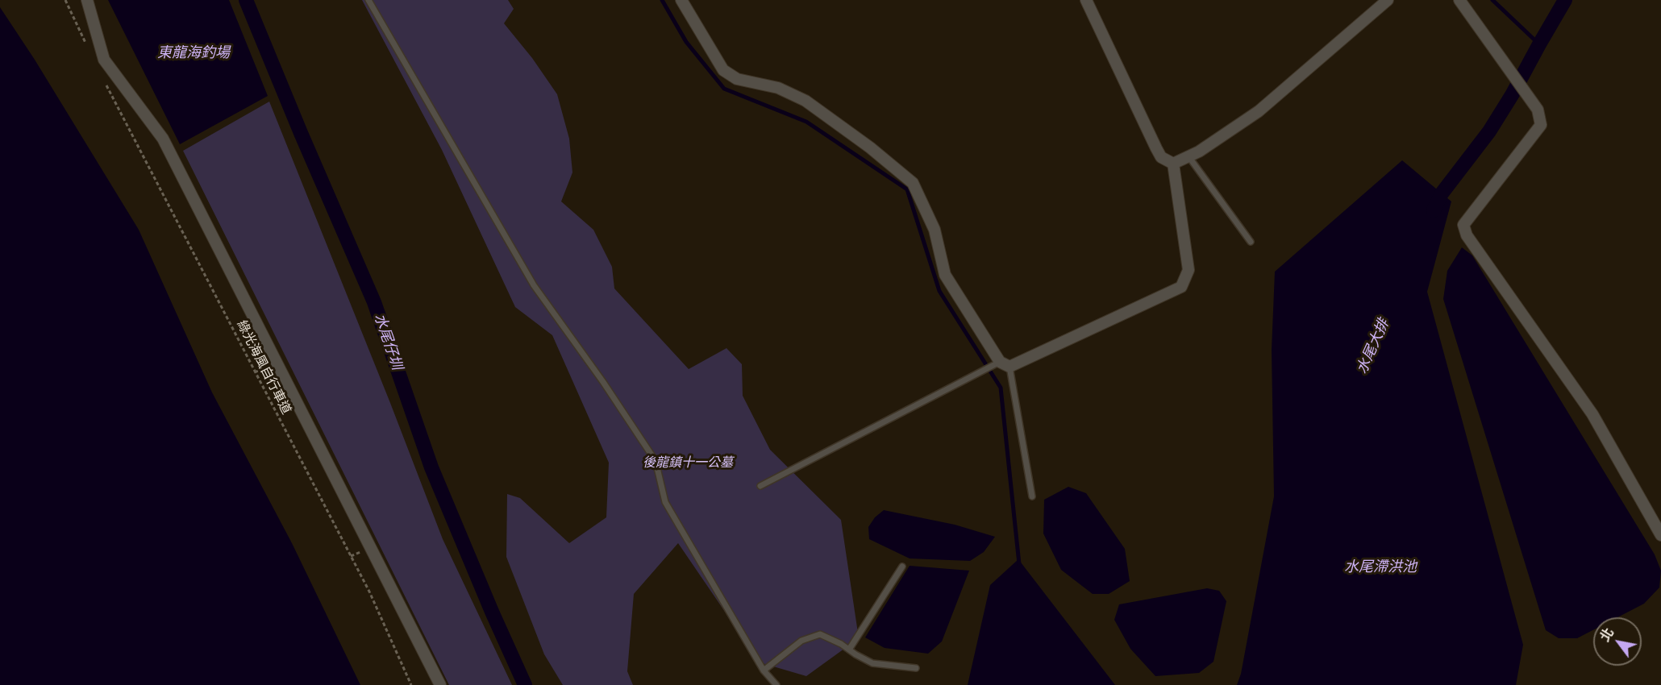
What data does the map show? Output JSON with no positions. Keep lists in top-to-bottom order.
{
  "streets": {
    "path": ["綠光海風自行車道"]
  },
  "water": [
    "東龍海釣場",
    "水尾仔圳",
    "水尾大排",
    "水尾滯洪池"
  ],
  "parks": ["後龍鎮十一公墓"],
  "north": "top left"
}
